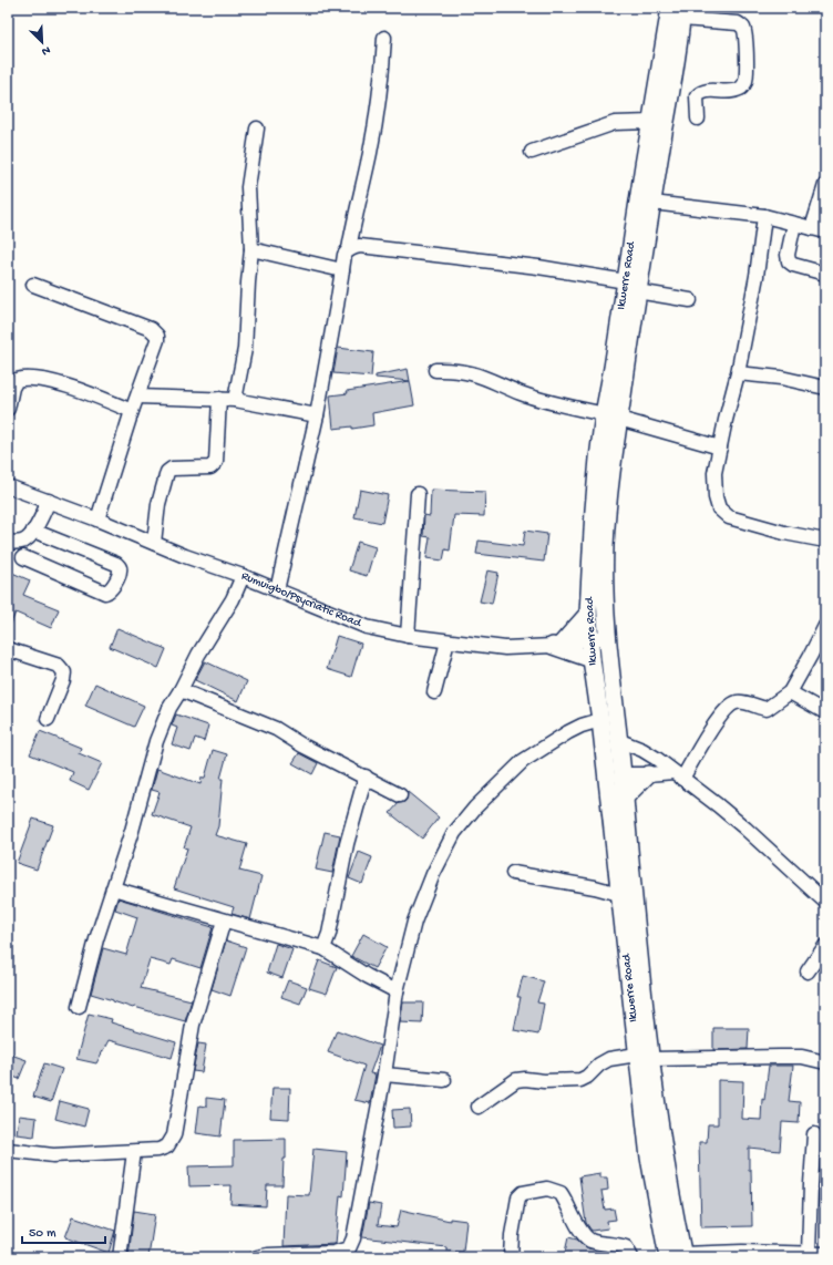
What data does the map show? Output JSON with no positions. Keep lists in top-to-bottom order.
{
  "streets": {
    "main road": ["Ikwerre Road"],
    "street": ["Rumuigbo/Psycriatic Road"]
  },
  "crossings": [
    ["Ikwerre Road", "Rumuigbo/Psycriatic Road"]
  ],
  "scale_bar": "50 m",
  "north": "bottom right"
}
